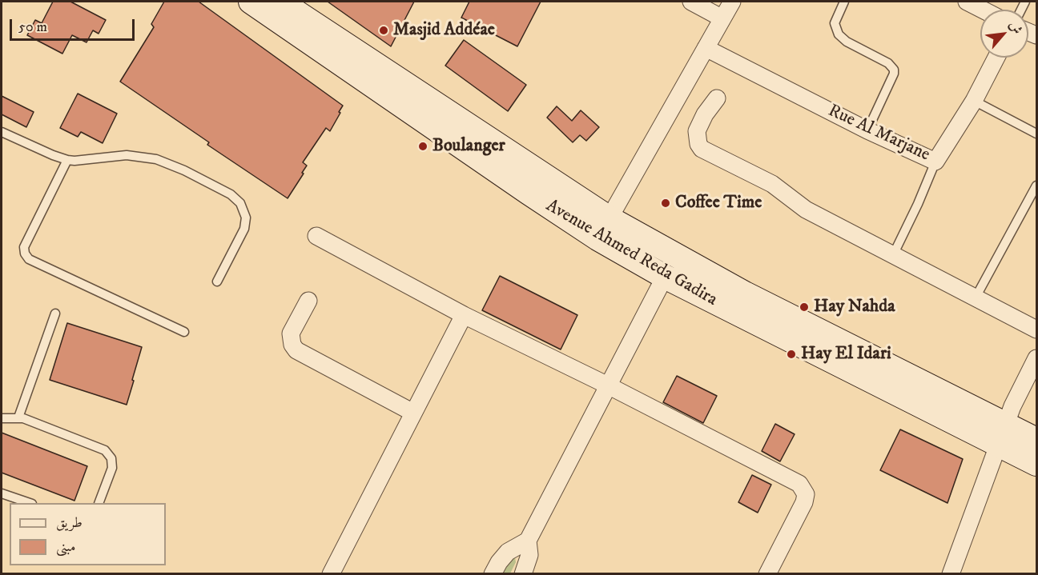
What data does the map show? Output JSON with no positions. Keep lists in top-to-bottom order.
{
  "streets": {
    "main road": ["Avenue Ahmed Reda Gadira"],
    "street": ["Rue Al Marjane"]
  },
  "places": [
    "Masjid Addéae",
    "Boulanger",
    "Coffee Time",
    "Hay Nahda",
    "Hay El Idari"
  ],
  "legend": ["طريق", "مبنى"],
  "scale_bar": "50 m",
  "north": "top right"
}
